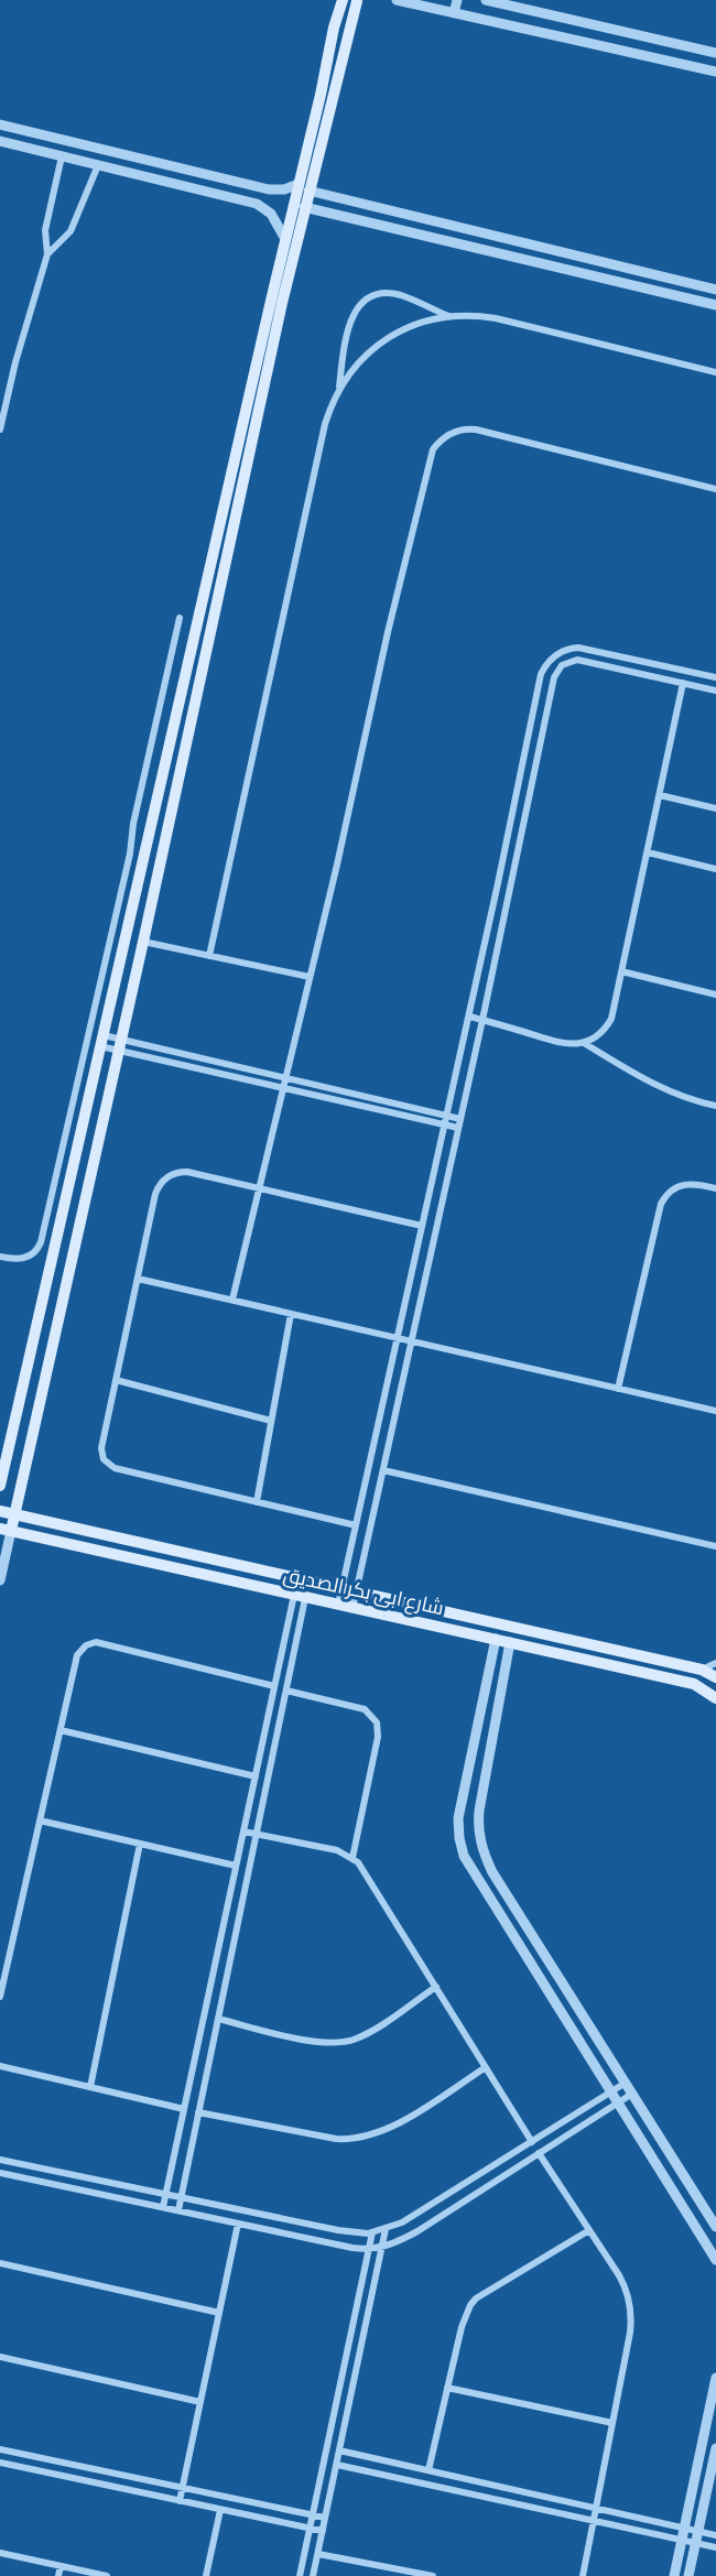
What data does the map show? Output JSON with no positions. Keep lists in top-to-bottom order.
{
  "streets": {
    "main road": ["شارع ابى بكر الصديق"]
  }
}
